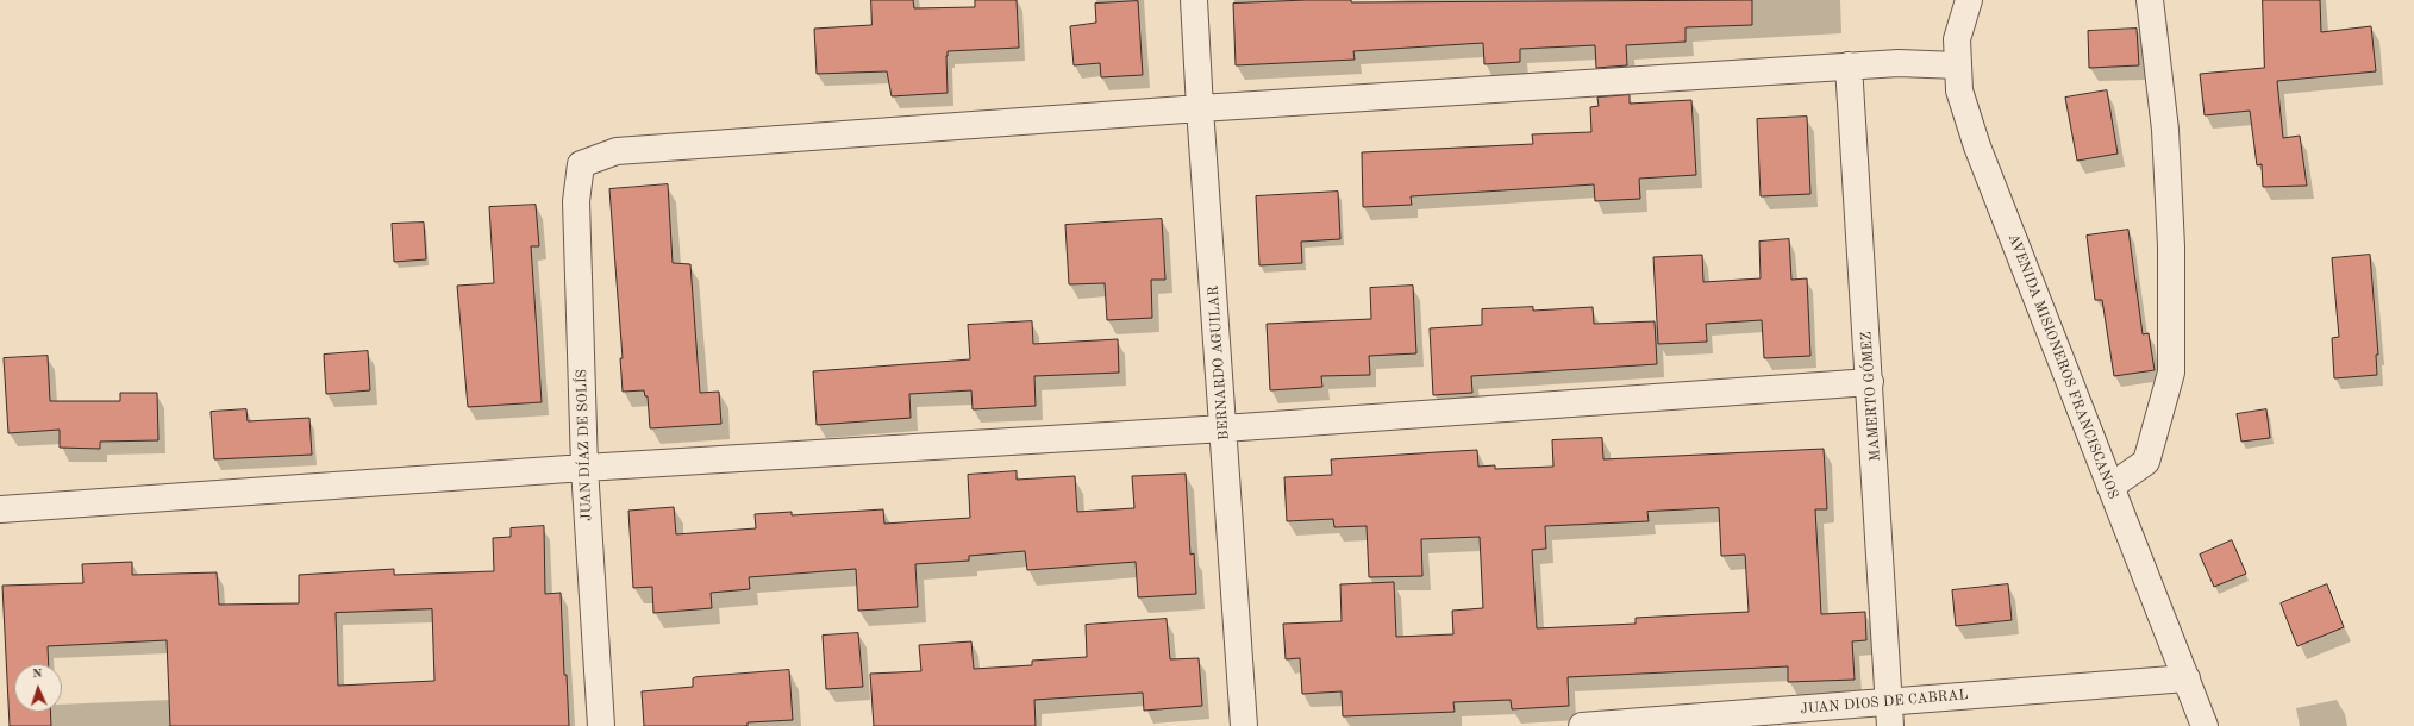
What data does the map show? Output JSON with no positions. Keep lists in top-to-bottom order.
{
  "streets": {
    "street": [
      "BERNARDO AGUILAR",
      "AVENIDA MISIONEROS FRANCISCANOS",
      "MAMERTO GÓMEZ",
      "JUAN DÍAZ DE SOLÍS",
      "JUAN DIOS DE CABRAL"
    ]
  },
  "crossings": [
    ["BERNARDO AGUILAR", "JUAN DÍAZ DE SOLÍS"],
    ["AVENIDA MISIONEROS FRANCISCANOS", "JUAN DIOS DE CABRAL"],
    ["MAMERTO GÓMEZ", "JUAN DIOS DE CABRAL"]
  ],
  "north": "top"
}
